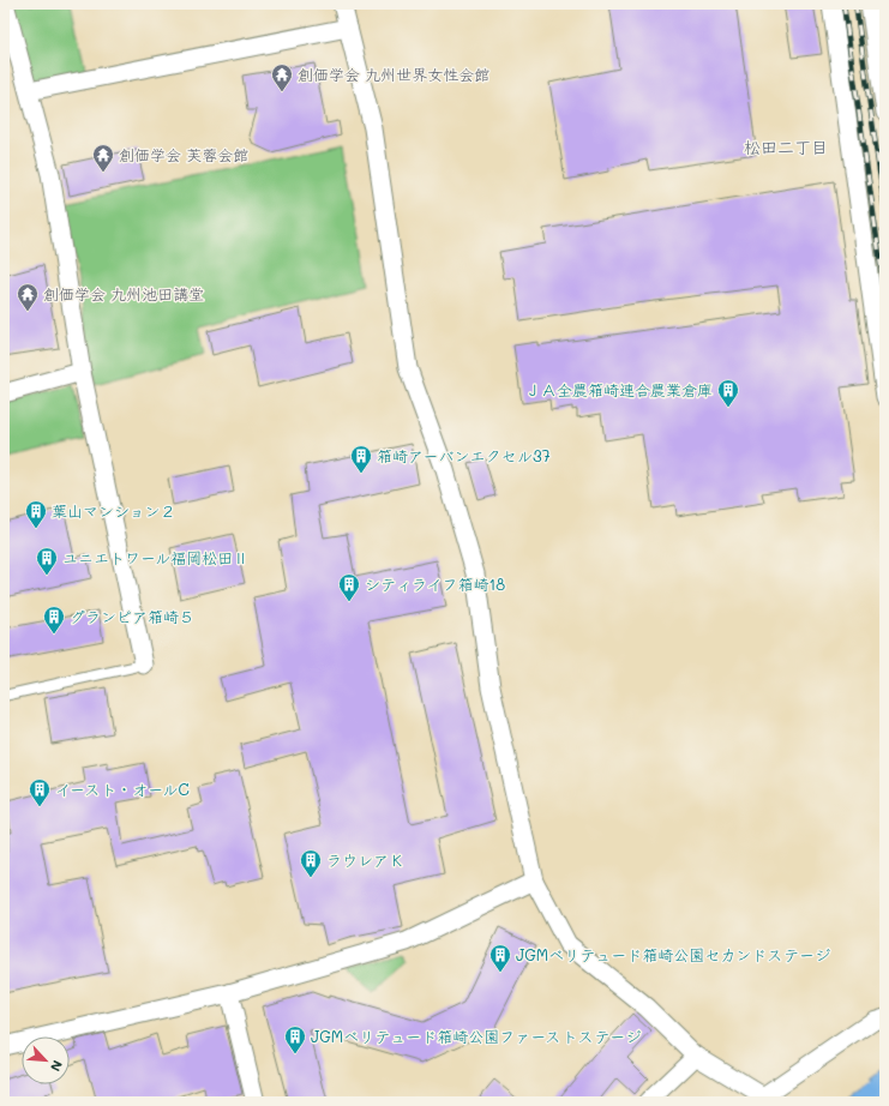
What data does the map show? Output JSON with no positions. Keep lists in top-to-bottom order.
{
  "districts": ["松田二丁目"],
  "places": {
    "temple": ["創価学会 九州世界女性会館", "創価学会 芙蓉会館", "創価学会 九州池田講堂"],
    "building": [
      "ＪＡ全農箱崎連合農業倉庫",
      "箱崎アーバンエクセル37",
      "葉山マンション２",
      "ユニエトワール福岡松田Ⅱ",
      "シティライフ箱崎18",
      "グランピア箱崎５",
      "イースト・オールC",
      "ラウレアＫ",
      "JGMベリテュード箱崎公園セカンドステージ",
      "JGMベリテュード箱崎公園ファーストステージ"
    ]
  },
  "north": "bottom right"
}
